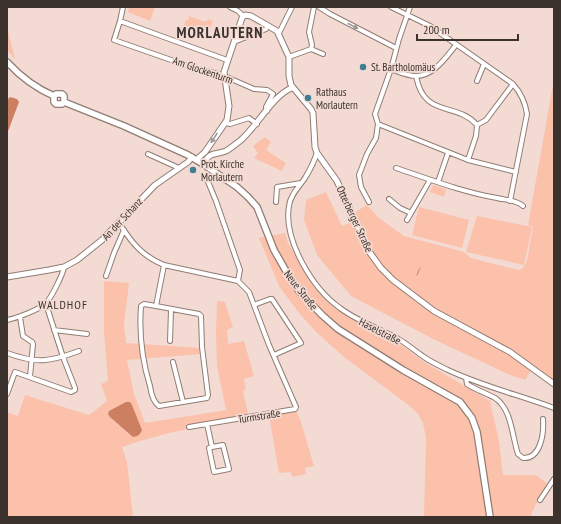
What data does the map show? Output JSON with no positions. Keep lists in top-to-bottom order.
{
  "streets": {
    "main road": ["Neue Straße"],
    "street": [
      "Am Glockenturm",
      "An der Schanz",
      "Otterberger Straße",
      "Haselstraße",
      "Turmstraße"
    ]
  },
  "crossings": [
    ["An der Schanz", "Neue Straße"],
    ["Otterberger Straße", "Haselstraße"]
  ],
  "districts": ["MORLAUTERN", "WALDHOF"],
  "places": ["St. Bartholomäus", "Rathaus Morlautern", "Prot. Kirche Morlautern"],
  "scale_bar": "200 m"
}
